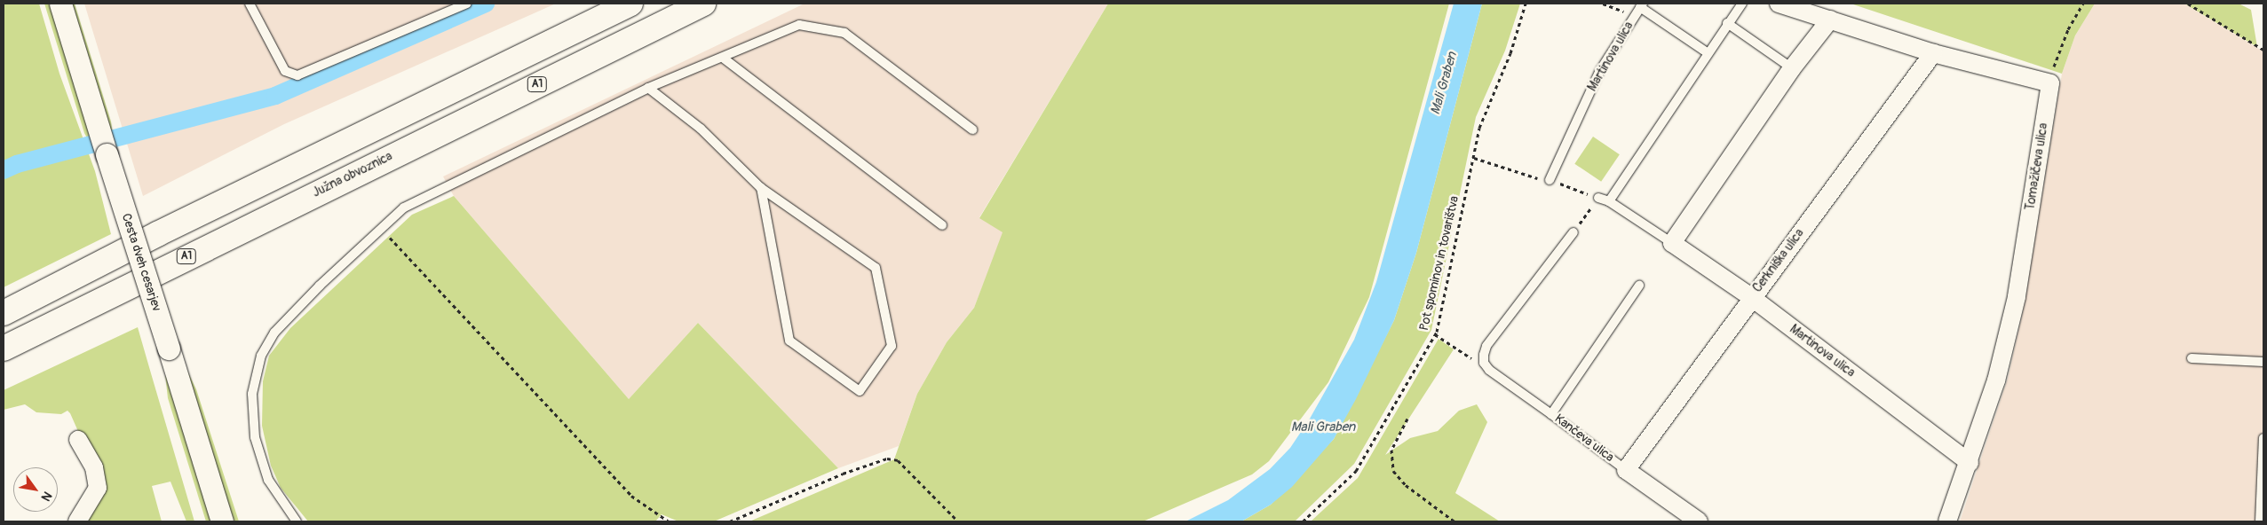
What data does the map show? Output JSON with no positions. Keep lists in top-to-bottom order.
{
  "streets": {
    "highway": ["A1", "Južna obvoznica"],
    "street": [
      "Martinova ulica",
      "Tomažičeva ulica",
      "Cerkniška ulica",
      "Cesta dveh cesarjev",
      "Kančeva ulica"
    ],
    "path": ["Pot spominov in tovarištva"]
  },
  "crossings": [
    ["Martinova ulica", "Tomažičeva ulica"],
    ["Martinova ulica", "Cerkniška ulica"],
    ["Cerkniška ulica", "Kančeva ulica"]
  ],
  "water": ["Mali Graben"],
  "north": "bottom right"
}
